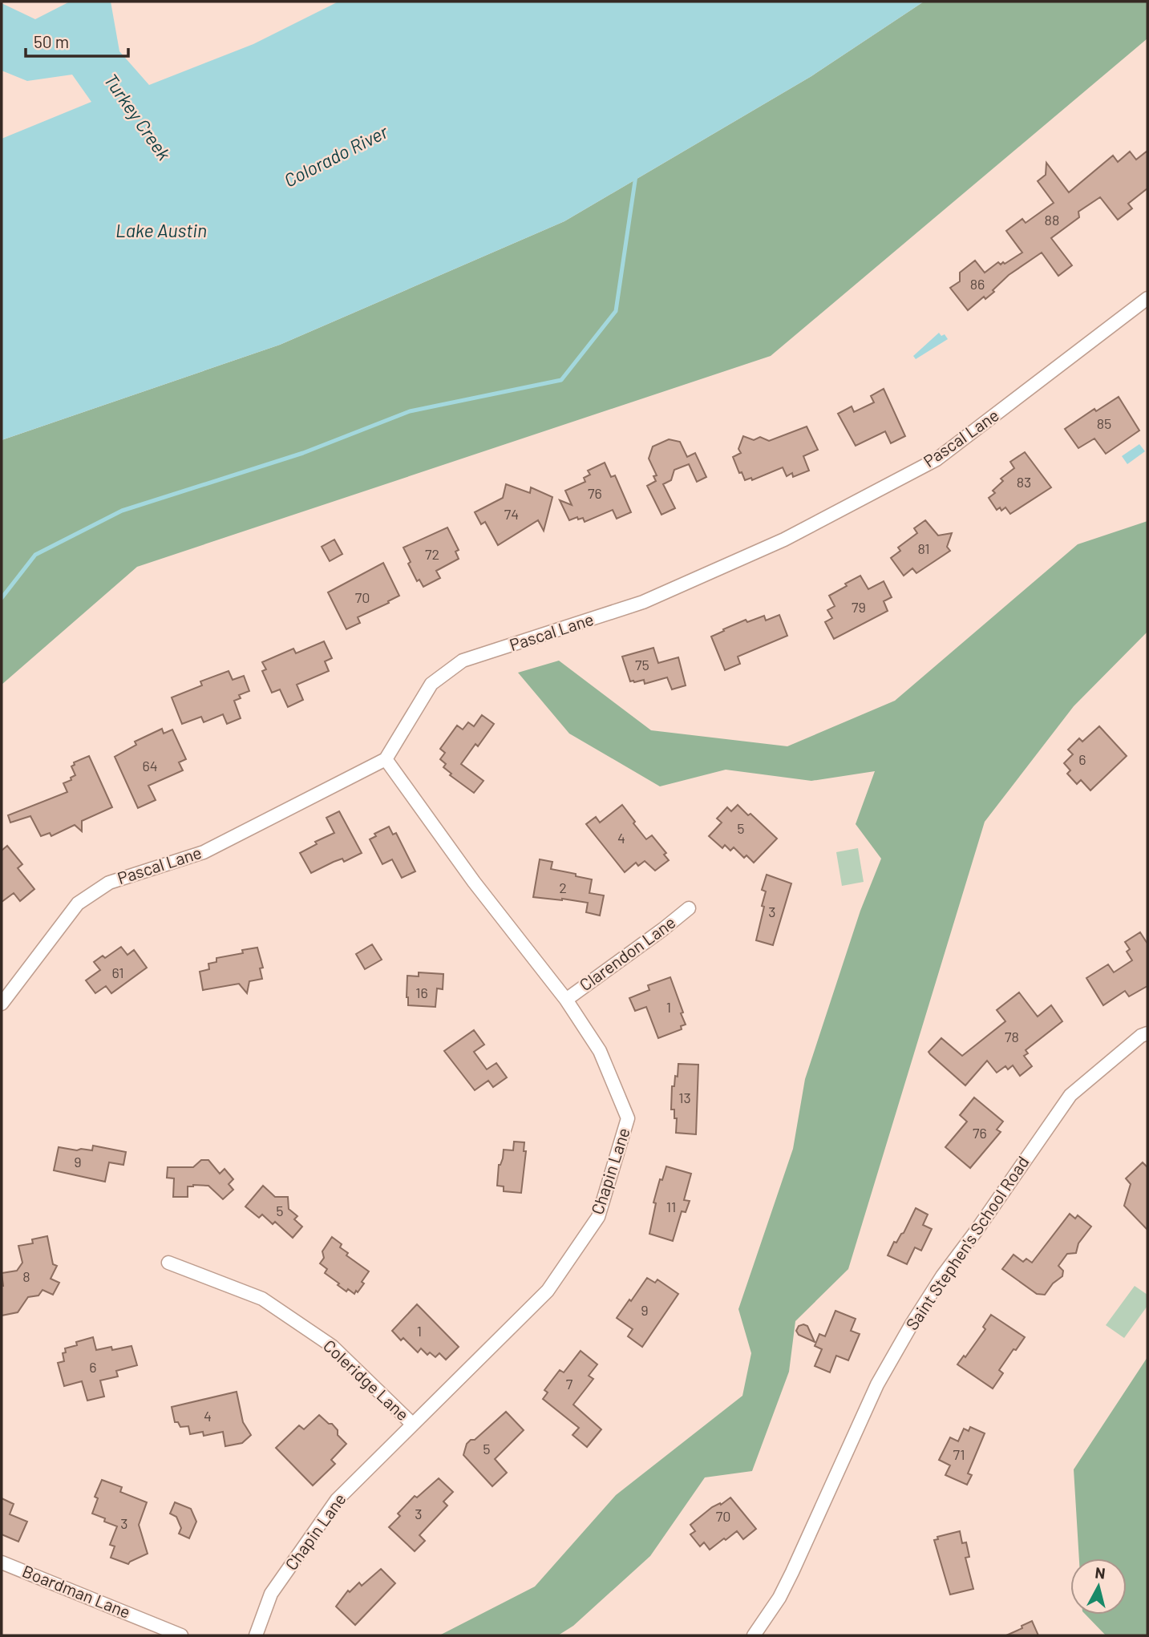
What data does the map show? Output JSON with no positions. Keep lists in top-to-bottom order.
{
  "streets": {
    "street": [
      "Pascal Lane",
      "Clarendon Lane",
      "Chapin Lane",
      "Saint Stephen's School Road",
      "Coleridge Lane",
      "Boardman Lane"
    ]
  },
  "crossings": [
    ["Pascal Lane", "Chapin Lane"],
    ["Clarendon Lane", "Chapin Lane"],
    ["Chapin Lane", "Coleridge Lane"]
  ],
  "water": ["Turkey Creek", "Colorado River", "Lake Austin"],
  "house_numbers": [
    "88",
    "86",
    "85",
    "83",
    "76",
    "74",
    "81",
    "72",
    "70",
    "79",
    "75",
    "6",
    "64",
    "5",
    "4",
    "2",
    "3",
    "61",
    "16",
    "1",
    "78",
    "13",
    "76",
    "9",
    "11",
    "5",
    "8",
    "9",
    "1",
    "6",
    "7",
    "4",
    "5",
    "71",
    "3",
    "70",
    "3"
  ],
  "scale_bar": "50 m",
  "north": "top"
}
